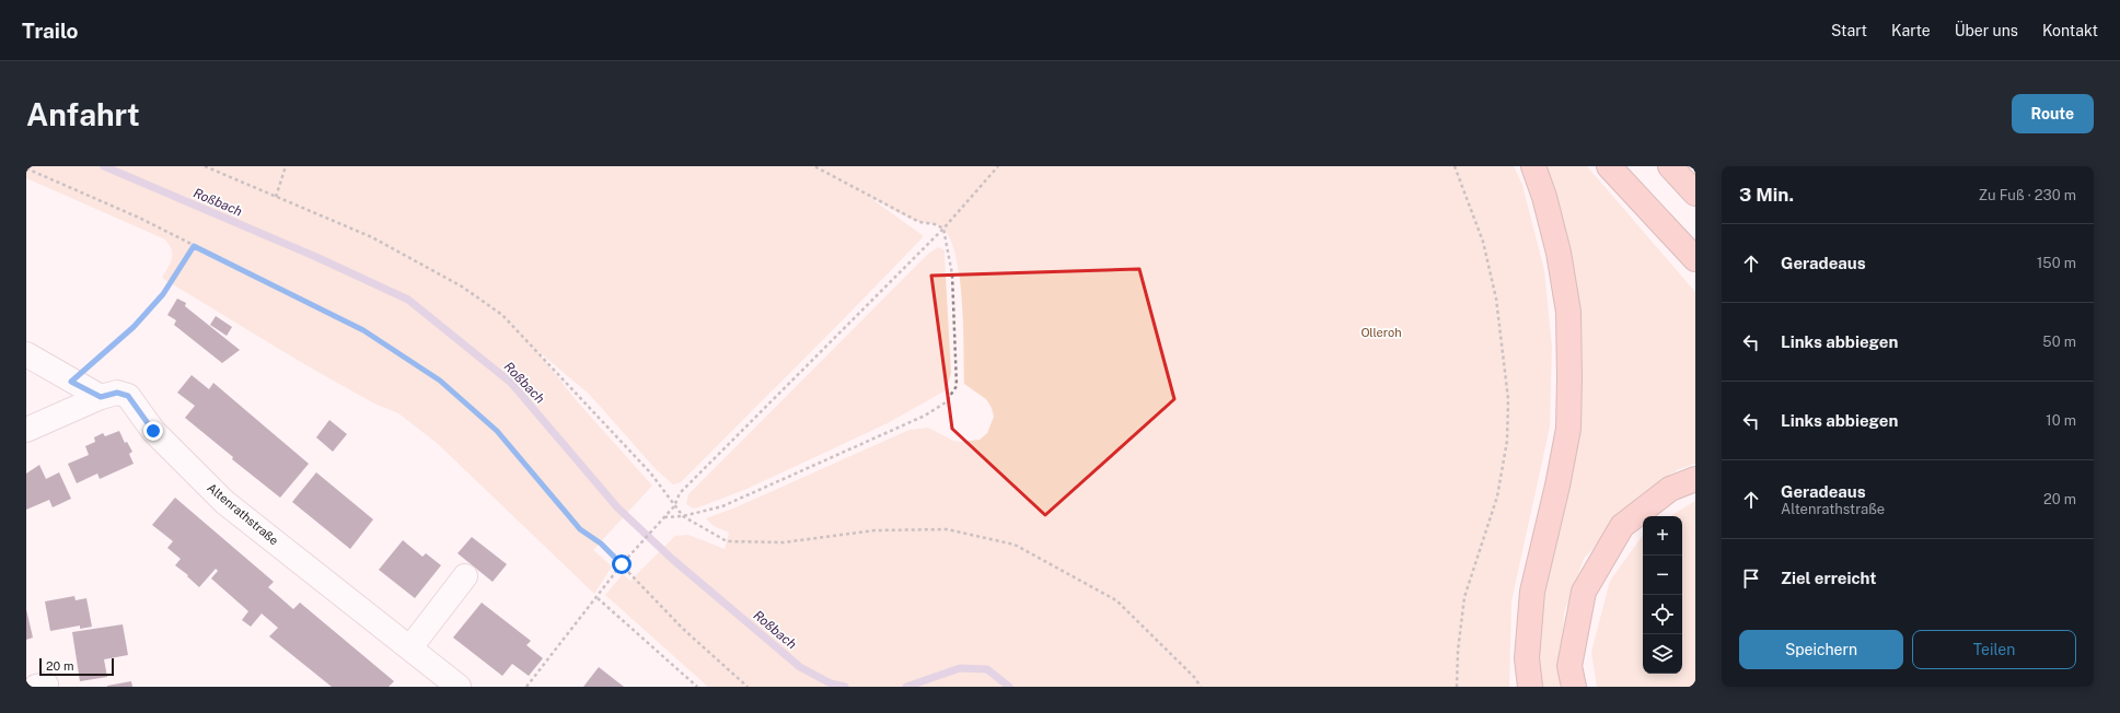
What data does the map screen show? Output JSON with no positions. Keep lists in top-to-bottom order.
{
  "streets": {
    "street": ["Altenrathstraße"]
  },
  "water": ["Roßbach"],
  "parks": ["Olleroh"],
  "scale_bar": "20 m",
  "page": {
    "header": "Trailo",
    "nav": [
      "Start",
      "Karte",
      "Über uns",
      "Kontakt"
    ],
    "buttons": [
      "Route",
      ["Speichern", "Teilen"]
    ],
    "title": "Anfahrt",
    "heading": ["3 Min.", "Zu Fuß · 230 m"],
    "list": [
      ["Geradeaus", "150 m"],
      ["Links abbiegen", "50 m"],
      ["Links abbiegen", "10 m"],
      ["Geradeaus", "Altenrathstraße", "20 m"],
      "Ziel erreicht"
    ],
    "map_buttons": ["+", "−"],
    "scale": "20 m"
  }
}
